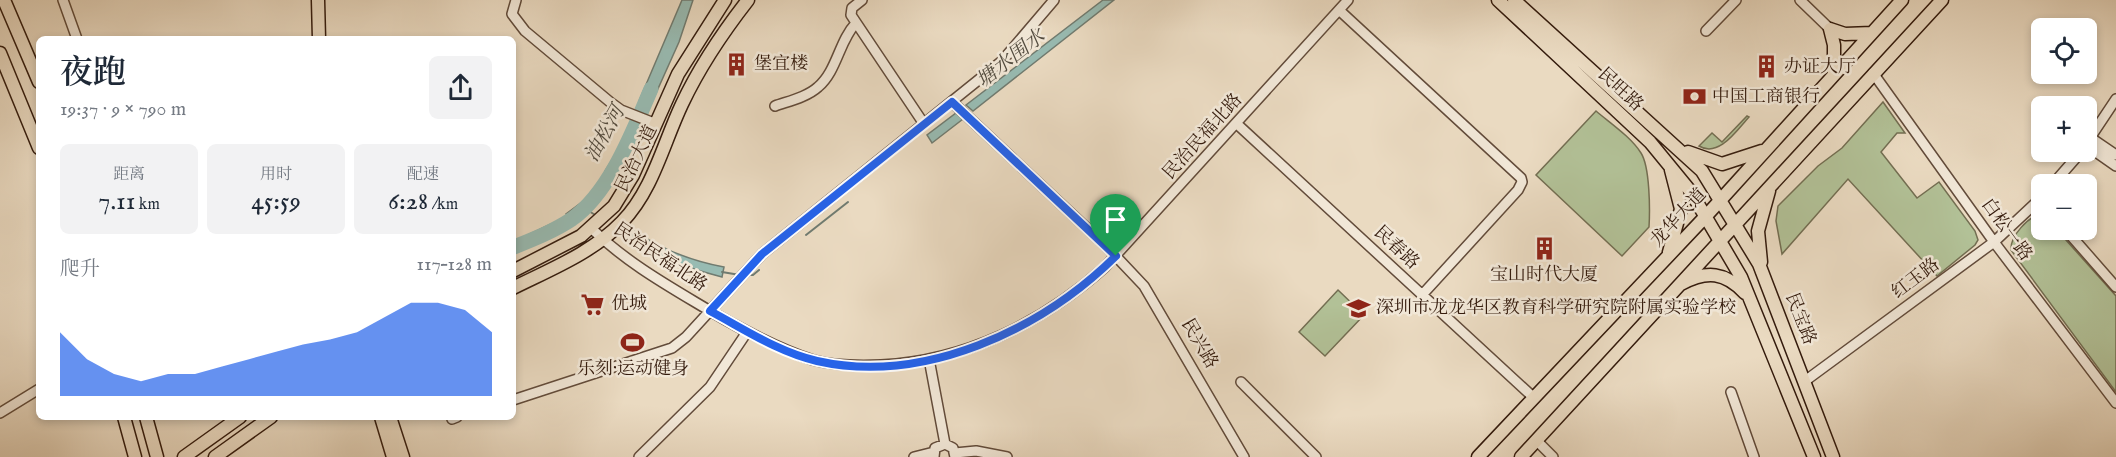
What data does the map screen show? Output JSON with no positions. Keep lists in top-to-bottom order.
{
  "streets": {
    "main road": [
      "民旺路",
      "民治大道",
      "龙华大道",
      "民宝路"
    ],
    "street": [
      "民治民福北路",
      "白松一路",
      "民春路",
      "红玉路",
      "民兴路"
    ]
  },
  "crossings": [
    ["民旺路", "龙华大道"],
    ["民旺路", "民宝路"],
    ["民治民福北路", "民治大道"],
    ["民治民福北路", "民春路"],
    ["民治民福北路", "民兴路"],
    ["龙华大道", "民春路"],
    ["龙华大道", "民宝路"],
    ["白松一路", "红玉路"],
    ["红玉路", "民宝路"]
  ],
  "water": ["塘水围水", "油松河"],
  "places": {
    "building": ["堡宜楼", "办证大厅", "宝山时代大厦"],
    "bank": ["中国工商银行"],
    "supermarket": ["优城"],
    "school or university": ["深圳市龙龙华区教育科学研究院附属实验学校"],
    "sports": ["乐刻·运动健身"]
  },
  "page": {
    "map_buttons": ["+", "−"],
    "heading": ["夜跑", "19:37 · 9 × 790 m"],
    "stats": [
      ["距离", "7.11 km"],
      ["用时", "45:59"],
      ["配速", "6:28 /km"]
    ],
    "chart": ["爬升", "117–128 m"]
  }
}
